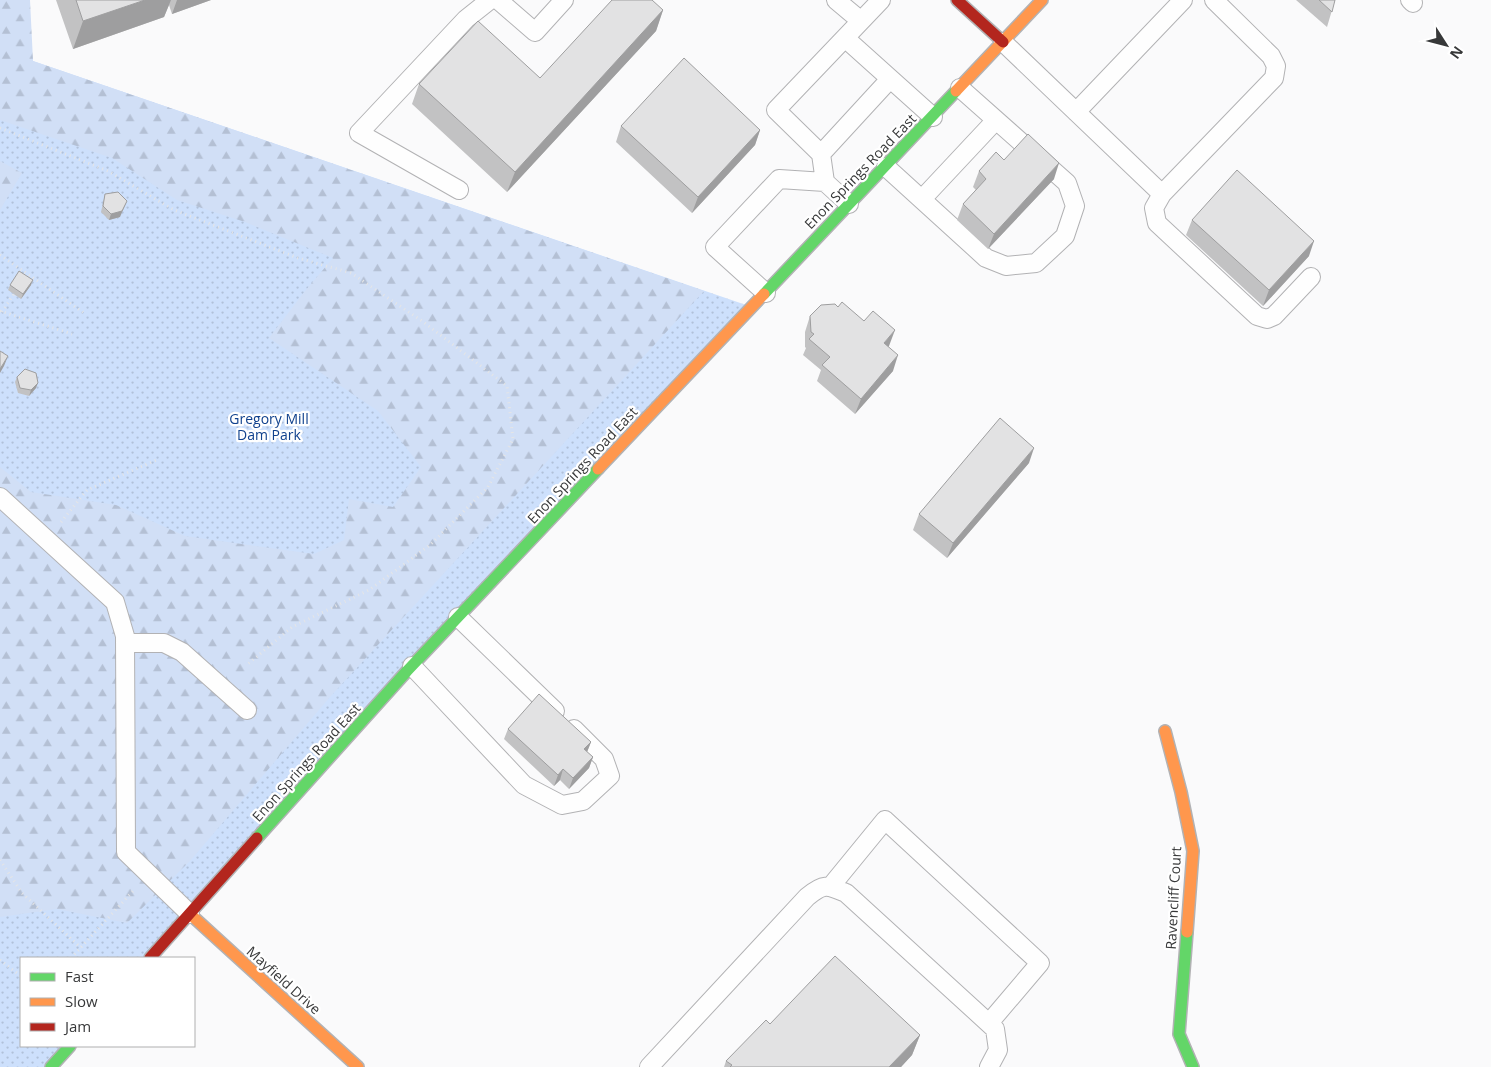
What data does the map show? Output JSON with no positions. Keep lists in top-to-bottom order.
{
  "streets": {
    "street": ["Enon Springs Road East", "Ravencliff Court", "Mayfield Drive"]
  },
  "crossings": [
    ["Enon Springs Road East", "Mayfield Drive"]
  ],
  "parks": ["Gregory Mill Dam Park"],
  "legend": ["Fast", "Slow", "Jam"],
  "north": "bottom right"
}
